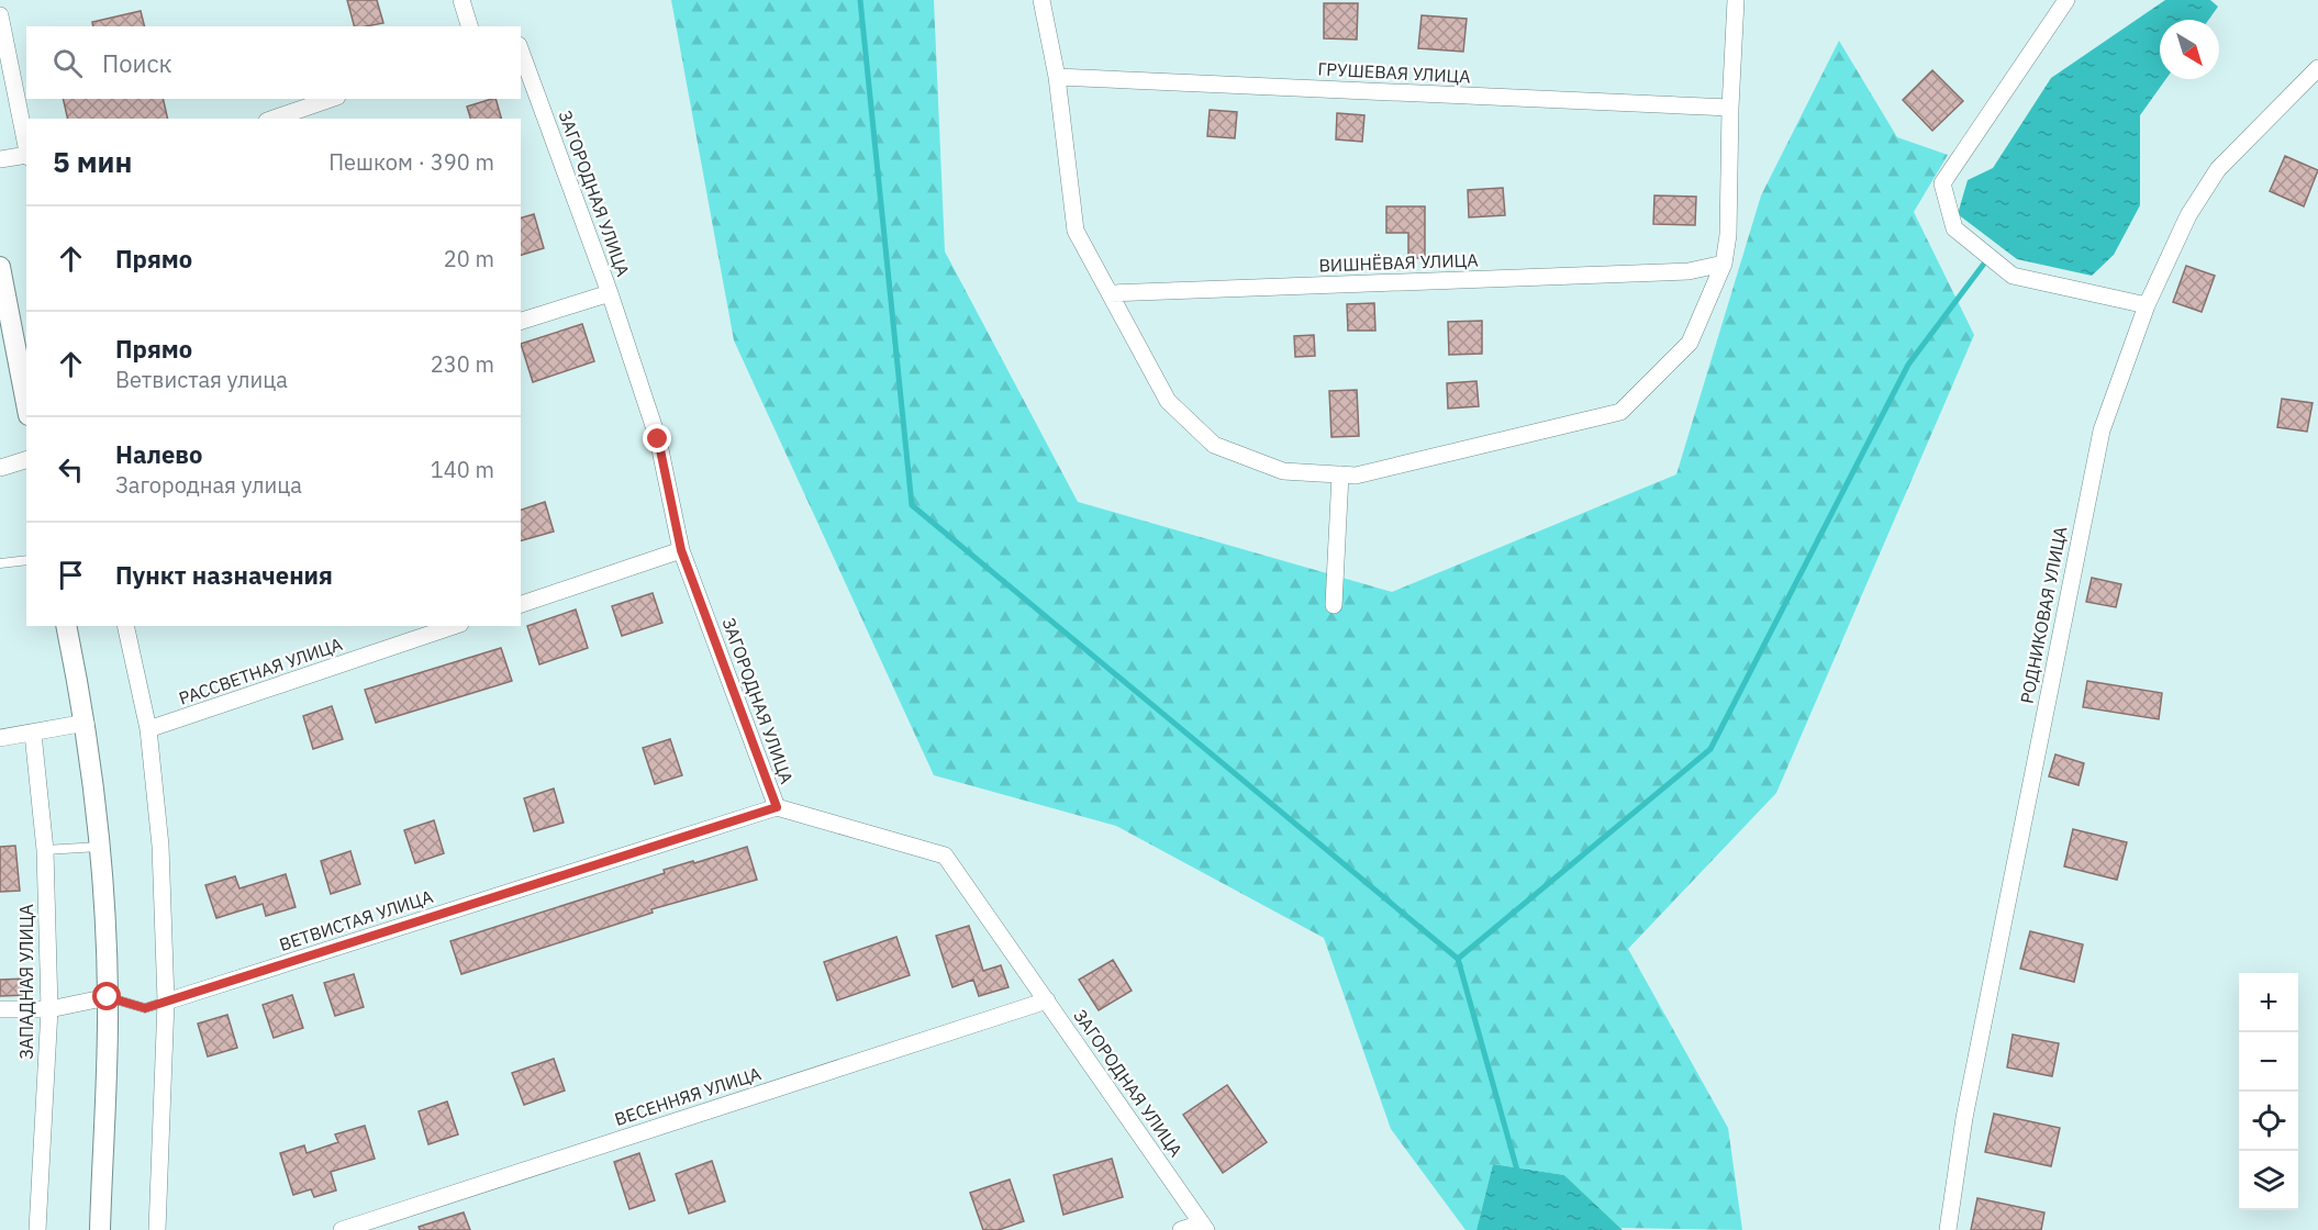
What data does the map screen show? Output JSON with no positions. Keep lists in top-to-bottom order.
{
  "streets": {
    "street": [
      "ГРУШЕВАЯ УЛИЦА",
      "ЗАГОРОДНАЯ УЛИЦА",
      "ВИШНЁВАЯ УЛИЦА",
      "РОДНИКОВАЯ УЛИЦА",
      "РАССВЕТНАЯ УЛИЦА",
      "ВЕТВИСТАЯ УЛИЦА",
      "ЗАПАДНАЯ УЛИЦА",
      "ВЕСЕННЯЯ УЛИЦА"
    ]
  },
  "crossings": [
    ["ЗАГОРОДНАЯ УЛИЦА", "ВЕТВИСТАЯ УЛИЦА"],
    ["ЗАГОРОДНАЯ УЛИЦА", "ВЕСЕННЯЯ УЛИЦА"]
  ],
  "north": "bottom right",
  "page": {
    "search": "Поиск",
    "heading": ["5 мин", "Пешком · 390 m"],
    "list": [
      ["Прямо", "20 m"],
      ["Прямо", "Ветвистая улица", "230 m"],
      ["Налево", "Загородная улица", "140 m"],
      "Пункт назначения"
    ],
    "map_buttons": ["+", "−"]
  }
}
